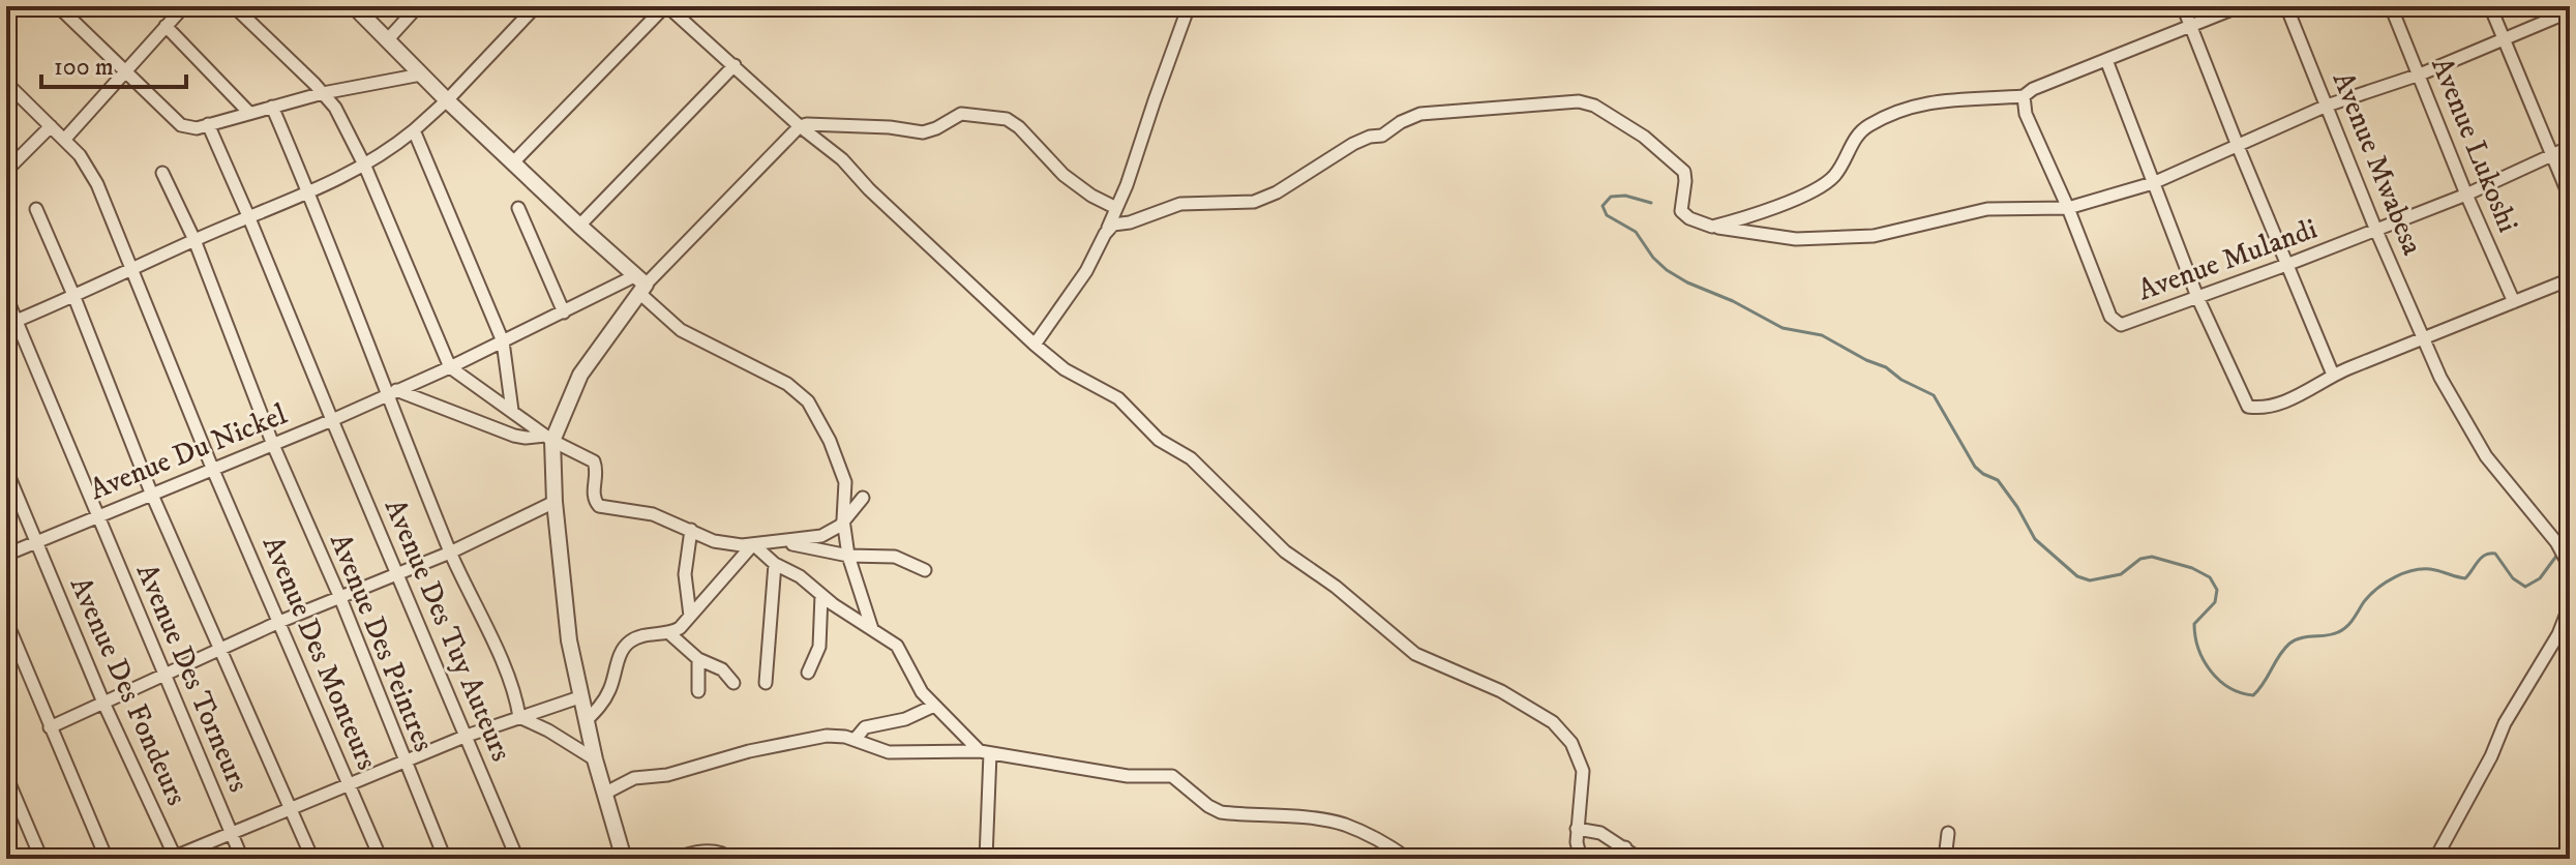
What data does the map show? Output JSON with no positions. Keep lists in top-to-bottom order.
{
  "streets": {
    "street": [
      "Avenue Lukoshi",
      "Avenue Mwabesa",
      "Avenue Mulandi",
      "Avenue Du Nickel",
      "Avenue Des Tuy Auteurs",
      "Avenue Des Peintres",
      "Avenue Des Monteurs",
      "Avenue Des Torneurs",
      "Avenue Des Fondeurs"
    ]
  },
  "crossings": [
    ["Avenue Lukoshi", "Avenue Mulandi"],
    ["Avenue Mwabesa", "Avenue Mulandi"],
    ["Avenue Du Nickel", "Avenue Des Tuy Auteurs"],
    ["Avenue Du Nickel", "Avenue Des Peintres"],
    ["Avenue Du Nickel", "Avenue Des Monteurs"],
    ["Avenue Du Nickel", "Avenue Des Torneurs"],
    ["Avenue Du Nickel", "Avenue Des Fondeurs"]
  ],
  "scale_bar": "100 m"
}
